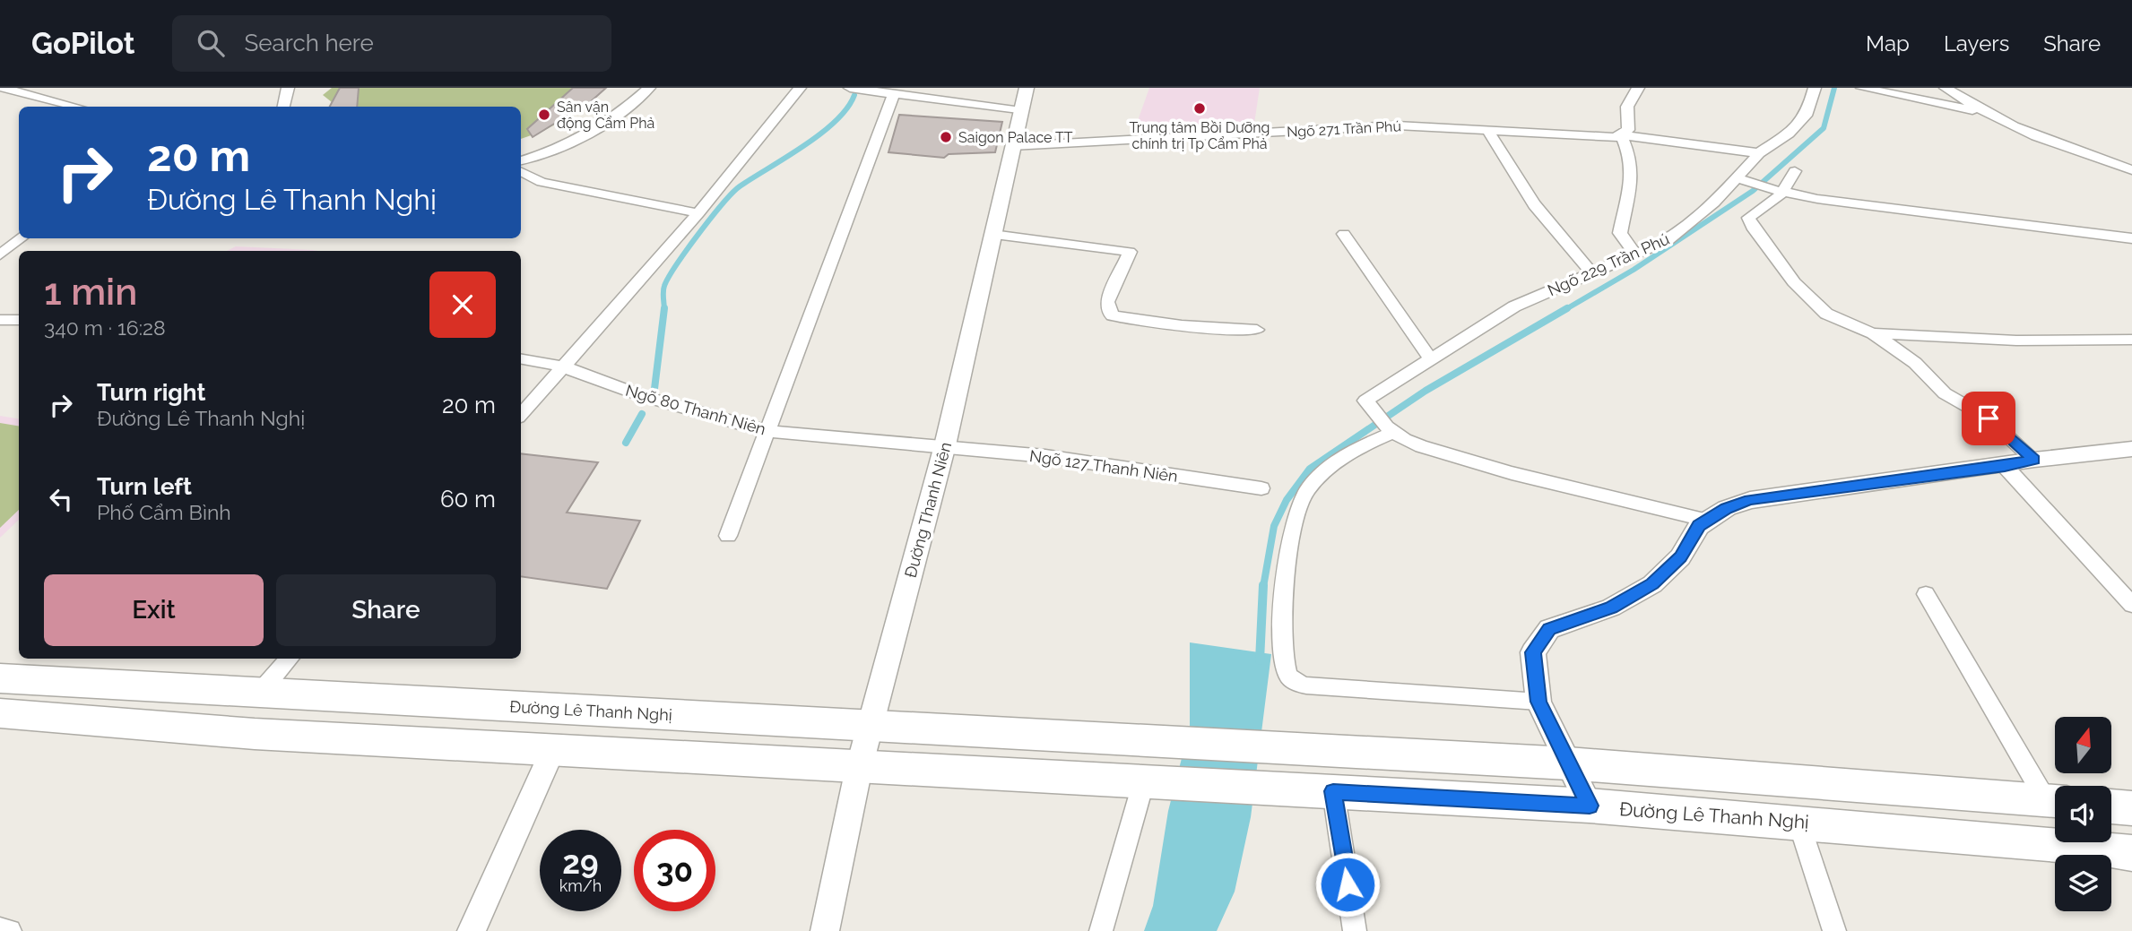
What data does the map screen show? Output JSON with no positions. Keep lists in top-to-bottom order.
{
  "streets": {
    "highway": ["Đường Lê Thanh Nghị"],
    "street": [
      "Ngõ 271 Trần Phú",
      "Ngõ 229 Trần Phú",
      "Ngõ 80 Thanh Niên",
      "Ngõ 127 Thanh Niên",
      "Đường Thanh Niên"
    ]
  },
  "crossings": [
    ["Ngõ 271 Trần Phú", "Ngõ 229 Trần Phú"],
    ["Ngõ 271 Trần Phú", "Đường Thanh Niên"],
    ["Ngõ 80 Thanh Niên", "Ngõ 127 Thanh Niên"],
    ["Ngõ 80 Thanh Niên", "Đường Thanh Niên"],
    ["Ngõ 127 Thanh Niên", "Đường Thanh Niên"],
    ["Đường Thanh Niên", "Đường Lê Thanh Nghị"]
  ],
  "places": ["Trung tâm Bồi Dưỡng chính trị Tp Cẩm Phả", "Sân vận động Cẩm Phả", "Saigon Palace TT"],
  "north": "top",
  "page": {
    "header": "GoPilot",
    "search": "Search here",
    "nav": ["Map", "Layers", "Share"],
    "turn": ["20 m", "Đường Lê Thanh Nghị"],
    "heading": ["1 min", "340 m · 16:28"],
    "list": [
      {
        "name": "Turn right",
        "note": "Đường Lê Thanh Nghị",
        "value": "20 m"
      },
      {
        "name": "Turn left",
        "note": "Phố Cẩm Bình",
        "value": "60 m"
      }
    ],
    "buttons": ["Exit", "Share"],
    "speed": "29 km/h",
    "limit": "30"
  }
}
